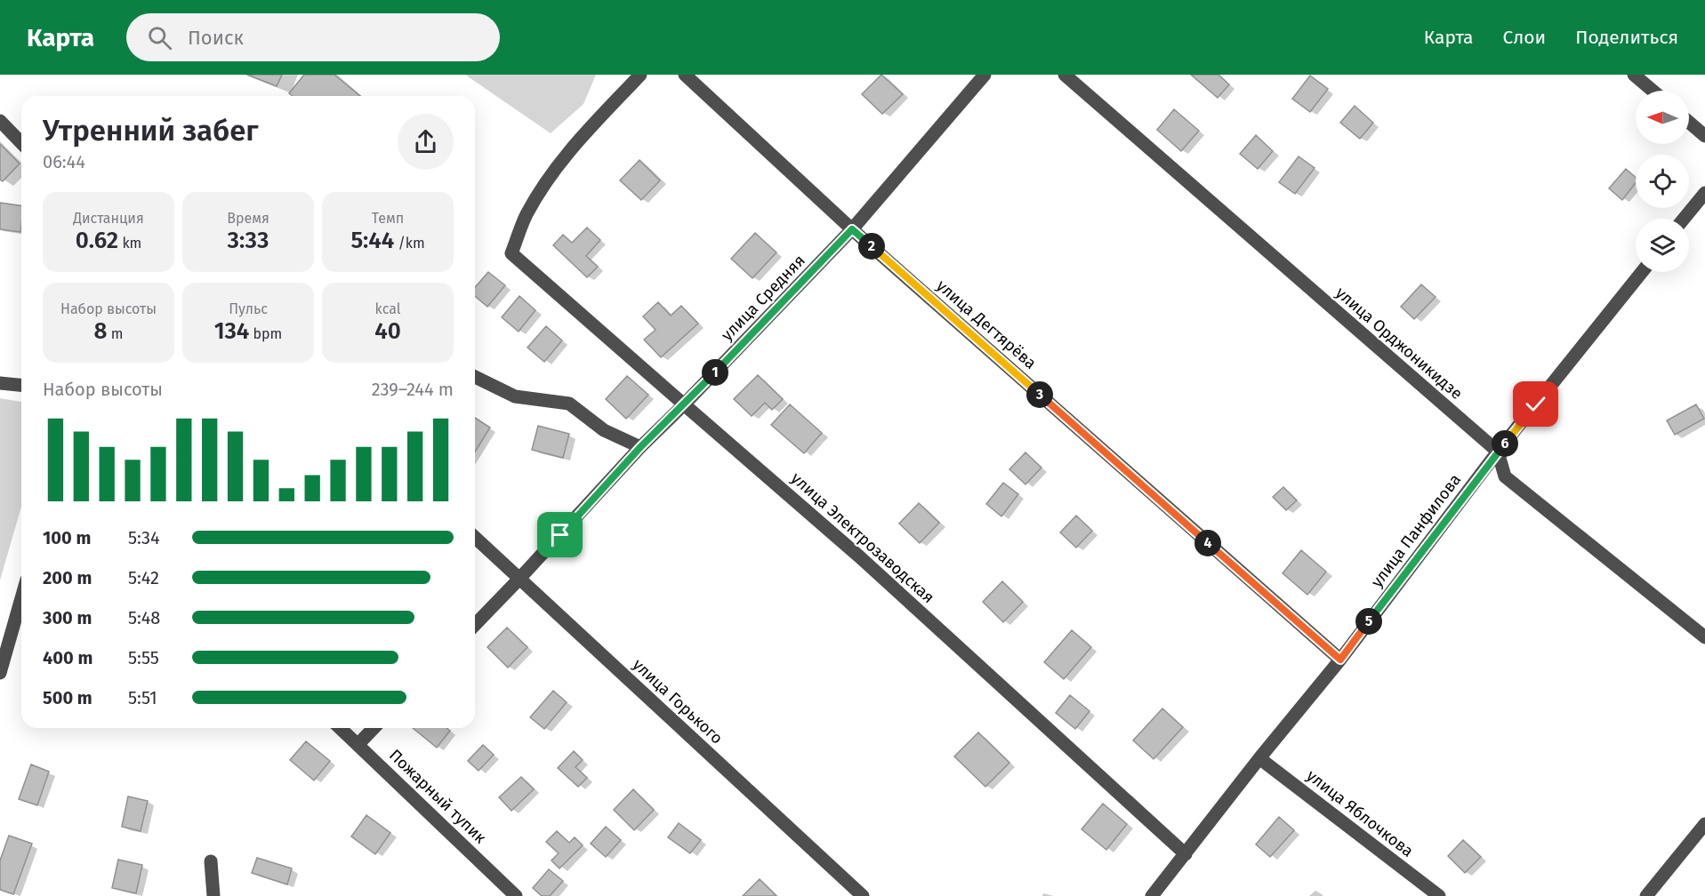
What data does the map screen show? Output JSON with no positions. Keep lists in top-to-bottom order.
{
  "streets": {
    "street": [
      "улица Средняя",
      "улица Дегтярёва",
      "улица Орджоникидзе",
      "улица Панфилова",
      "улица Электрозаводская",
      "улица Горького",
      "Пожарный тупик",
      "улица Яблочкова"
    ]
  },
  "crossings": [
    ["улица Средняя", "улица Дегтярёва"],
    ["улица Средняя", "улица Электрозаводская"],
    ["улица Средняя", "улица Горького"],
    ["улица Дегтярёва", "улица Панфилова"],
    ["улица Орджоникидзе", "улица Панфилова"],
    ["улица Панфилова", "улица Электрозаводская"],
    ["улица Панфилова", "улица Яблочкова"]
  ],
  "north": "left",
  "page": {
    "header": "Карта",
    "search": "Поиск",
    "nav": ["Карта", "Слои", "Поделиться"],
    "heading": ["Утренний забег", "06:44"],
    "stats": [
      ["Дистанция", "0.62 km"],
      ["Время", "3:33"],
      ["Темп", "5:44 /km"],
      ["Набор высоты", "8 m"],
      ["Пульс", "134 bpm"],
      ["kcal", "40"]
    ],
    "pins": [
      "2",
      "1",
      "3",
      "6",
      "4",
      "5"
    ],
    "chart": ["Набор высоты", "239–244 m"],
    "list": [
      {
        "name": "100 m",
        "note": "5:34"
      },
      {
        "name": "200 m",
        "note": "5:42"
      },
      {
        "name": "300 m",
        "note": "5:48"
      },
      {
        "name": "400 m",
        "note": "5:55"
      },
      {
        "name": "500 m",
        "note": "5:51"
      }
    ]
  }
}
